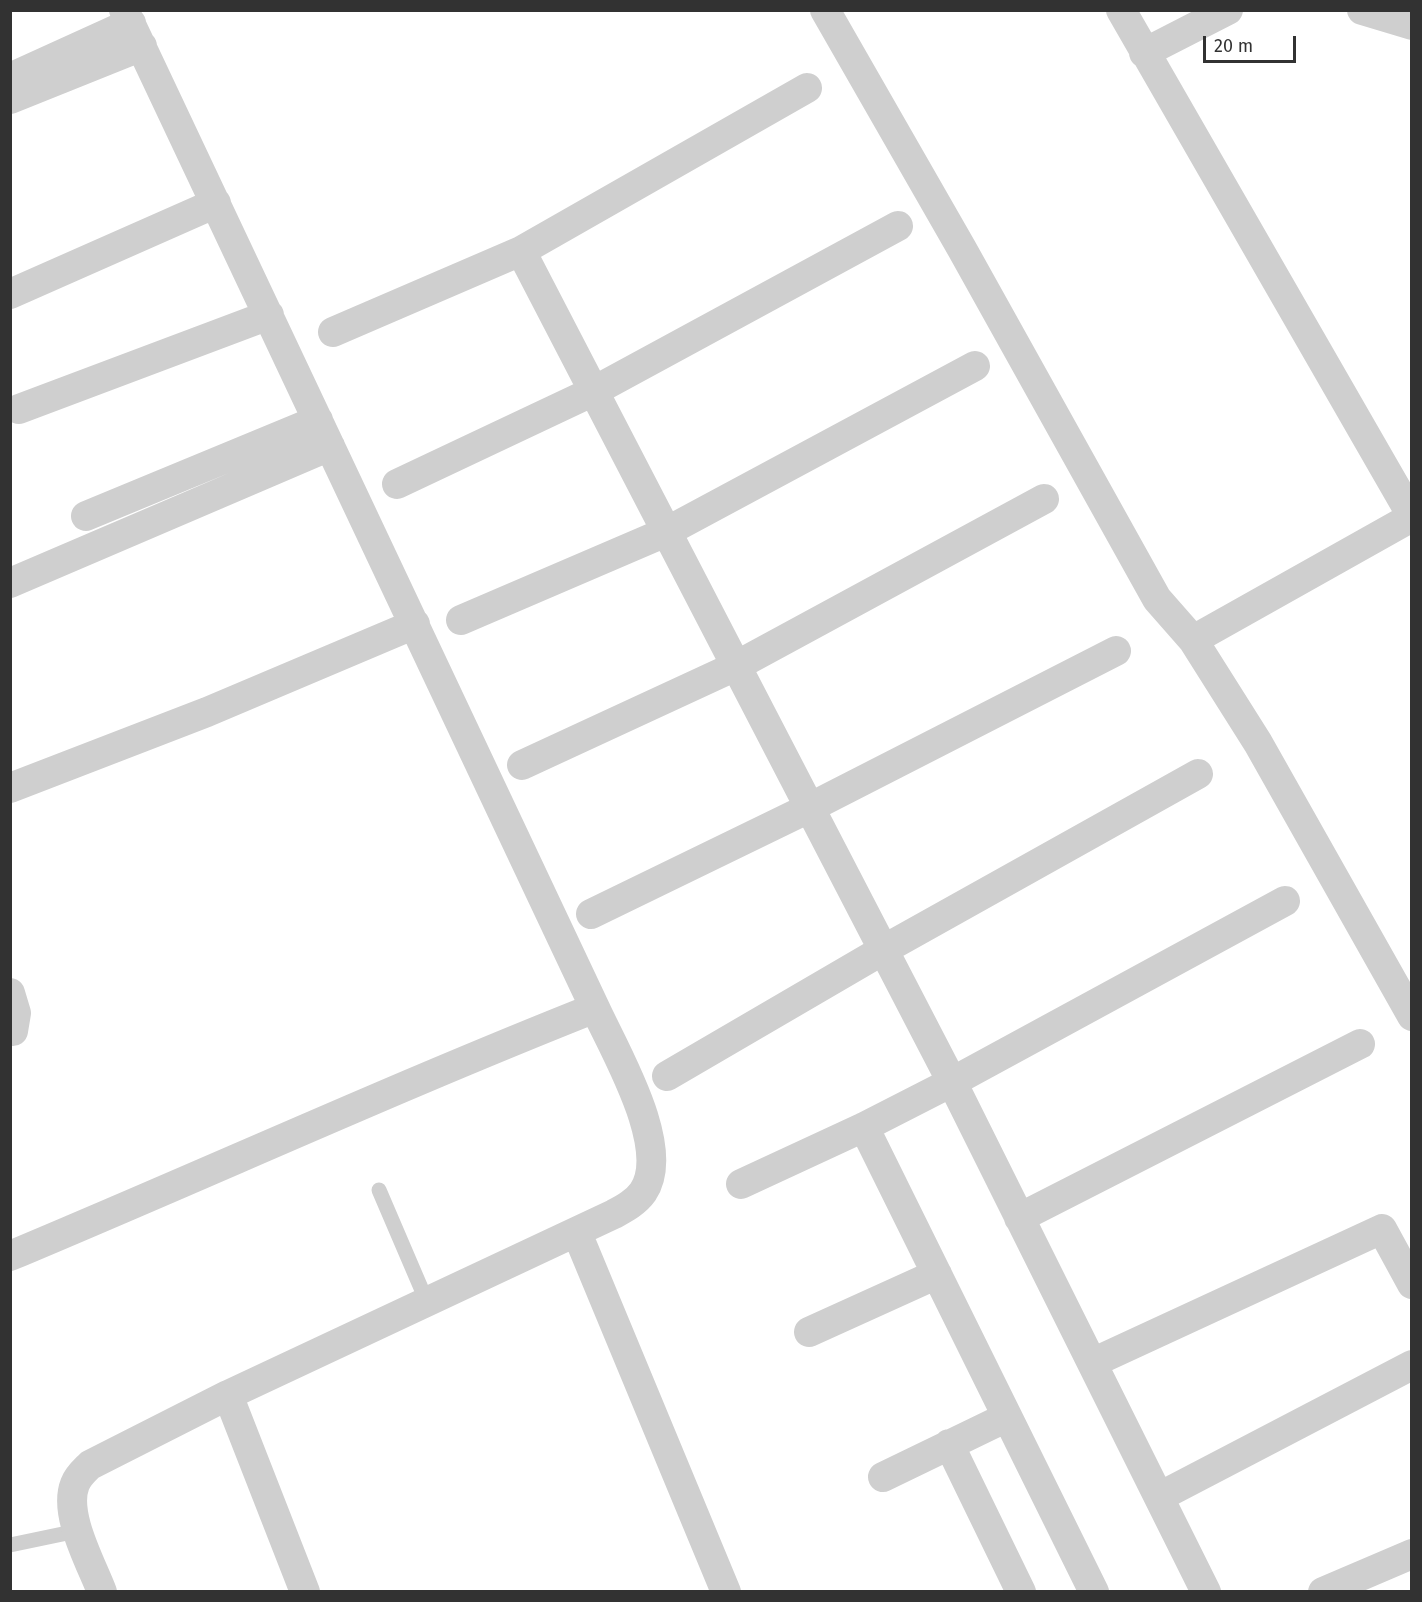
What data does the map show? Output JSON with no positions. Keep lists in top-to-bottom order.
{
  "scale_bar": "20 m"
}
